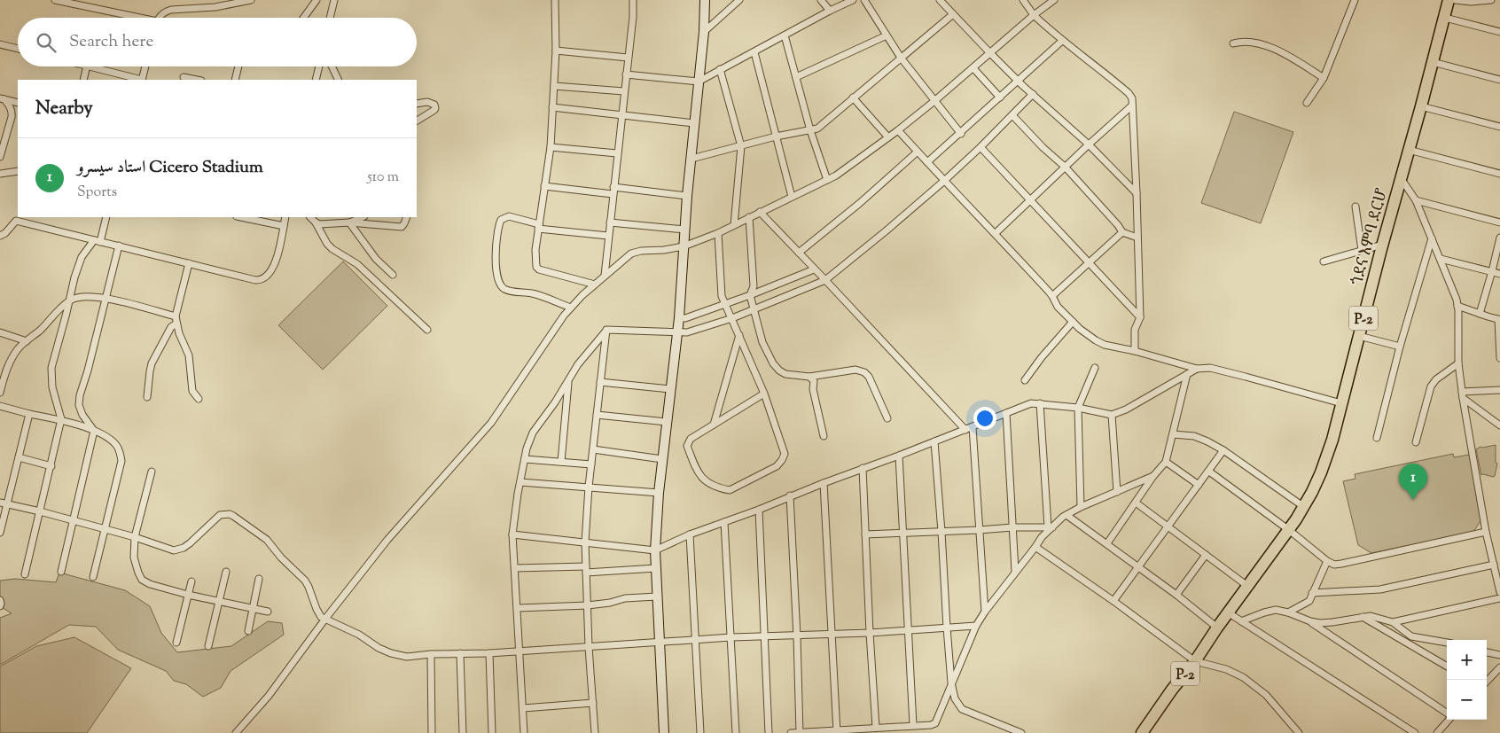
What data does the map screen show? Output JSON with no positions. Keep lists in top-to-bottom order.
{
  "streets": {
    "highway": ["ጎደና እምባ ደርሆ", "P-2"]
  },
  "crossings": [
    ["ጎደና እምባ ደርሆ", "P-2"]
  ],
  "page": {
    "search": "Search here",
    "heading": "Nearby",
    "list": [
      {
        "mark": "1",
        "name": "استاد سيسرو Cicero Stadium",
        "note": "Sports",
        "value": "510 m"
      }
    ],
    "pins": "1",
    "map_buttons": ["+", "−"]
  }
}
